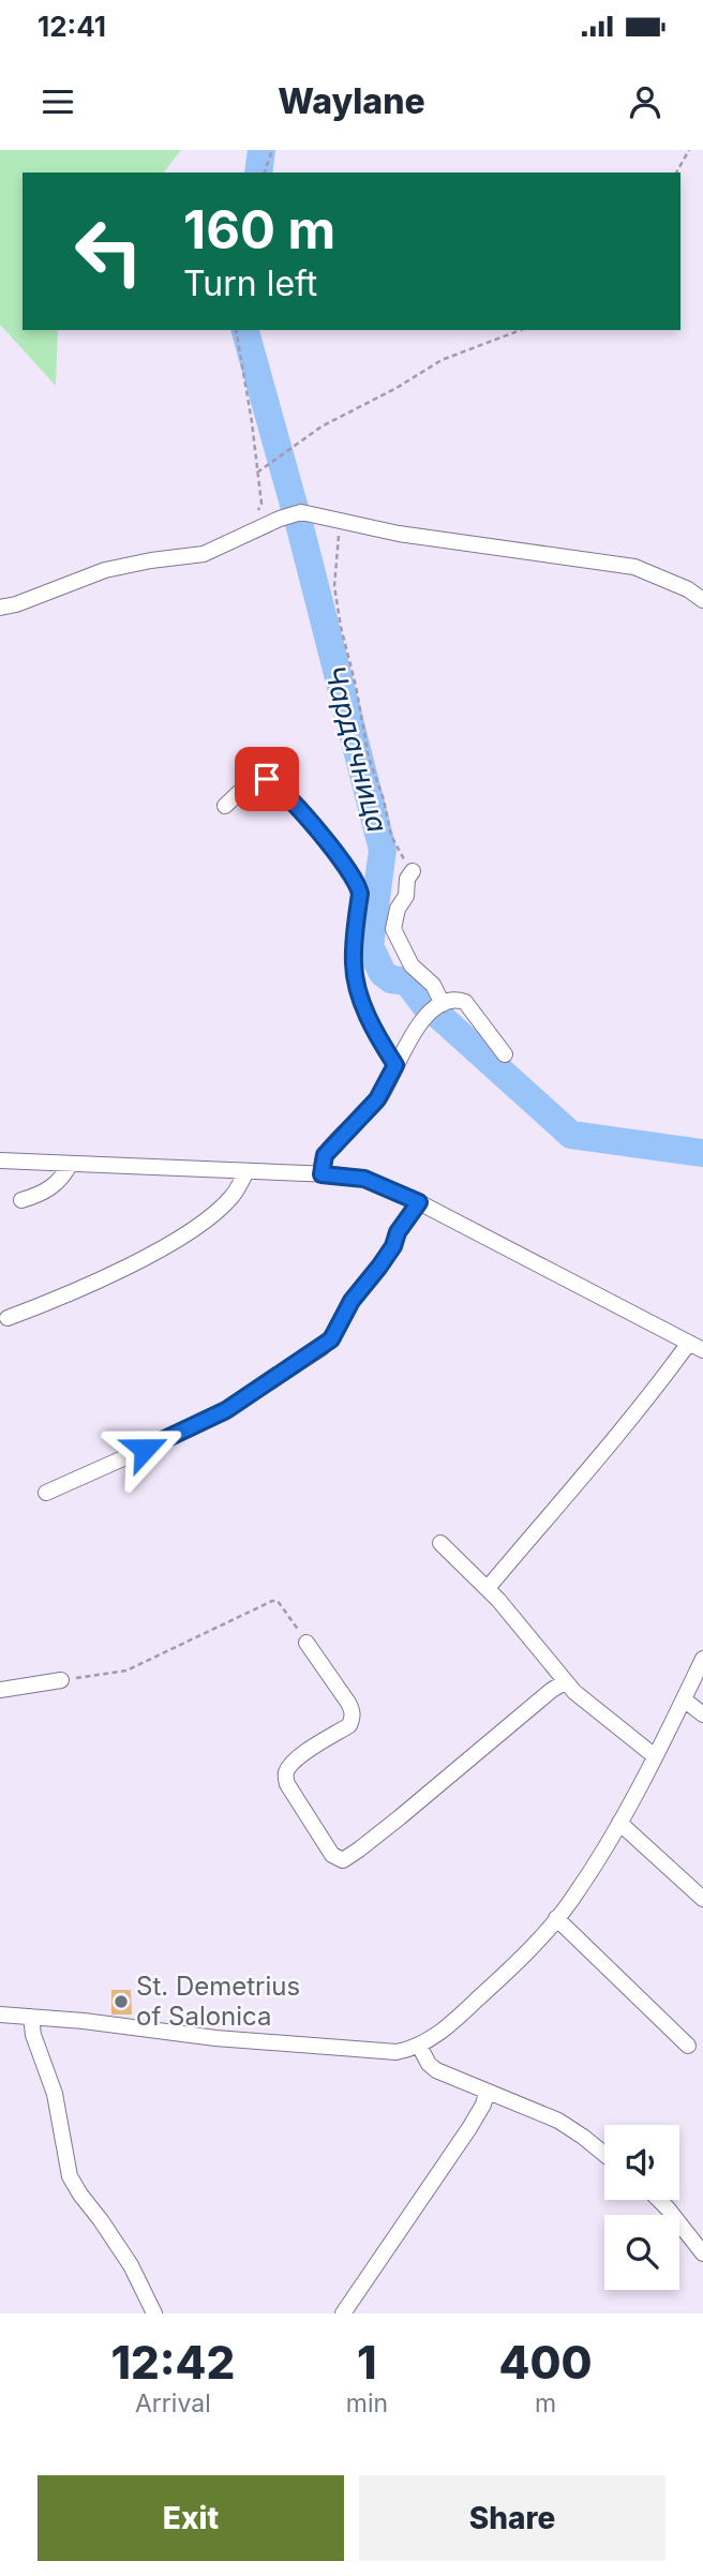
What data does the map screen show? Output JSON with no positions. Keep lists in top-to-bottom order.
{
  "water": ["Чардачница"],
  "places": ["St. Demetrius of Salonica"],
  "page": {
    "status": "12:41",
    "header": "Waylane",
    "turn": ["160 m", "Turn left"],
    "eta": [
      "12:42",
      "Arrival",
      "1",
      "min",
      "400",
      "m"
    ],
    "buttons": ["Exit", "Share"]
  }
}
